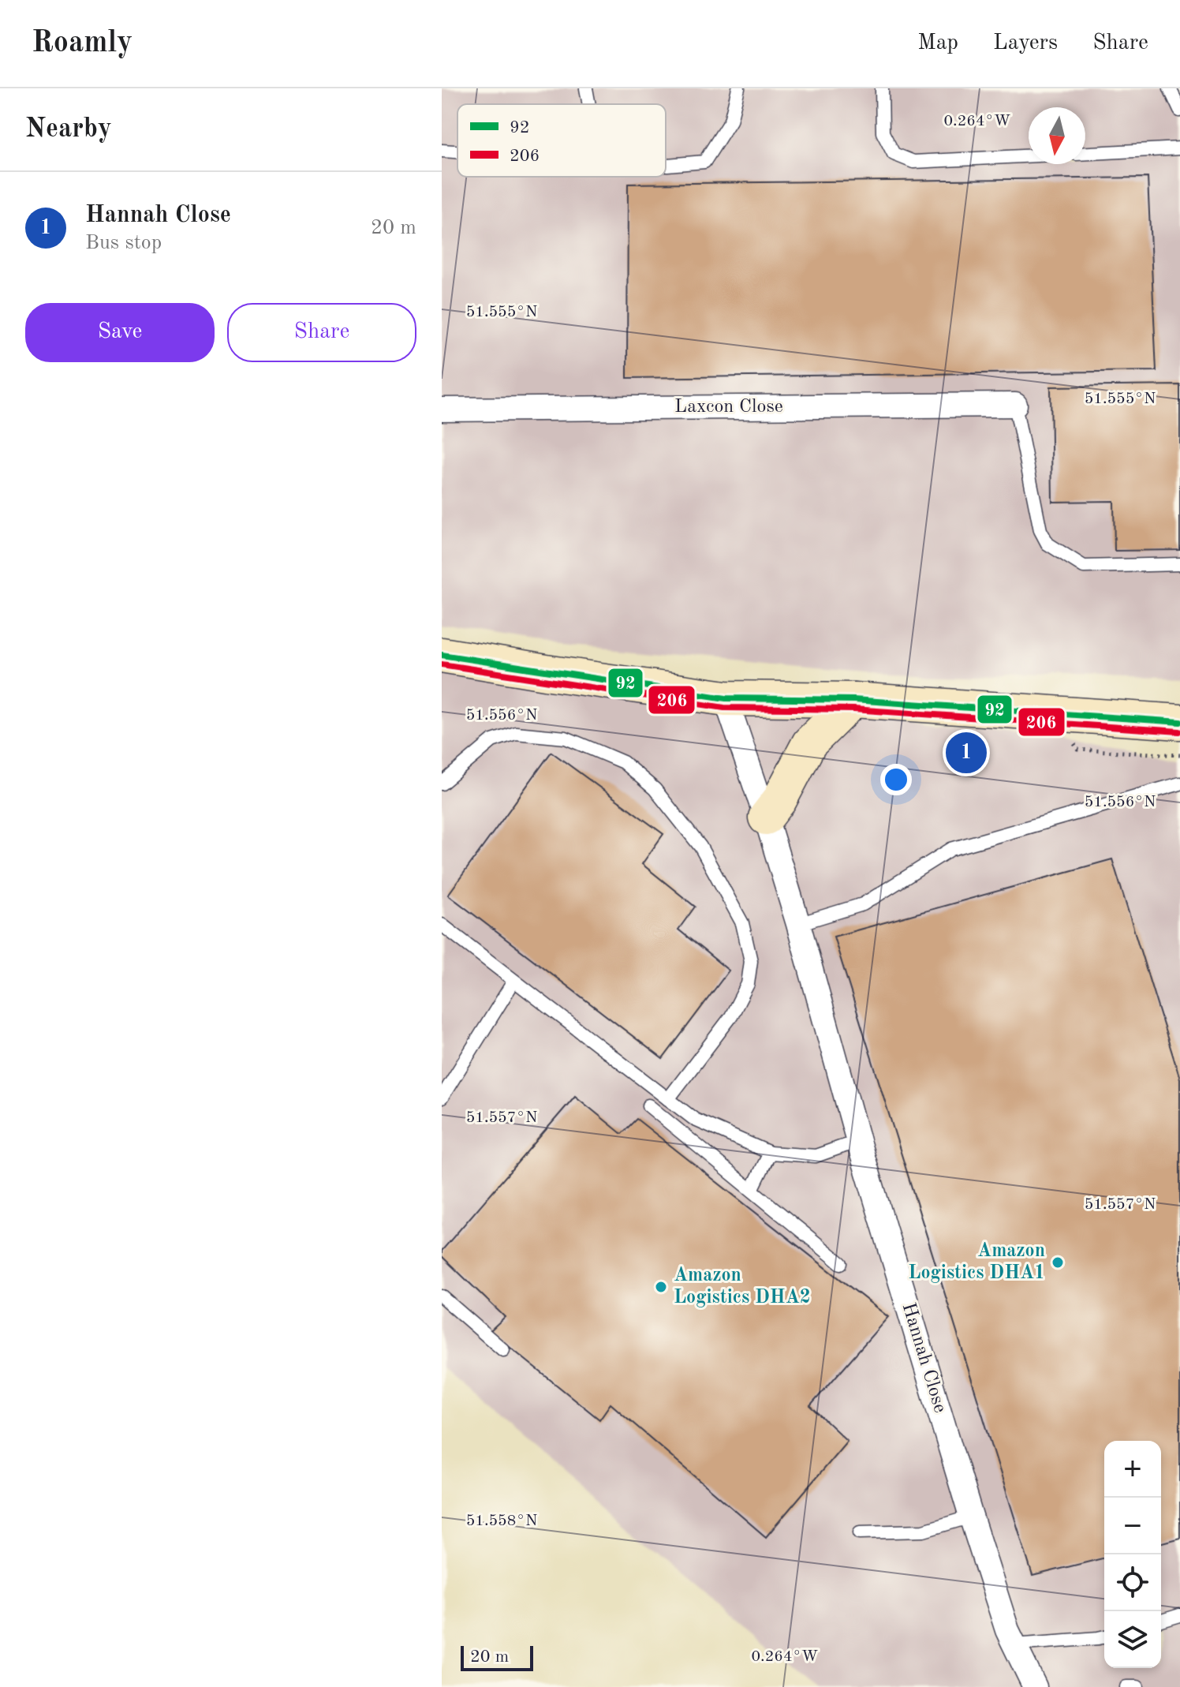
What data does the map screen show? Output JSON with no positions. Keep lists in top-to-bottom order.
{
  "streets": {
    "street": ["Laxcon Close", "Hannah Close"]
  },
  "places": ["Amazon Logistics DHA1", "Amazon Logistics DHA2"],
  "lines": ["transit line 92", "transit line 206"],
  "legend": ["92", "206"],
  "scale_bar": "20 m",
  "north": "bottom",
  "page": {
    "header": "Roamly",
    "nav": ["Map", "Layers", "Share"],
    "heading": "Nearby",
    "list": [
      {
        "mark": "1",
        "name": "Hannah Close",
        "note": "Bus stop",
        "value": "20 m"
      }
    ],
    "buttons": ["Save", "Share"],
    "pins": "1",
    "map_buttons": ["+", "−"],
    "scale": "20 m"
  },
  "coordinates": [
    "0.264°W",
    "51.555°N",
    "51.556°N",
    "51.557°N",
    "51.558°N"
  ]
}
